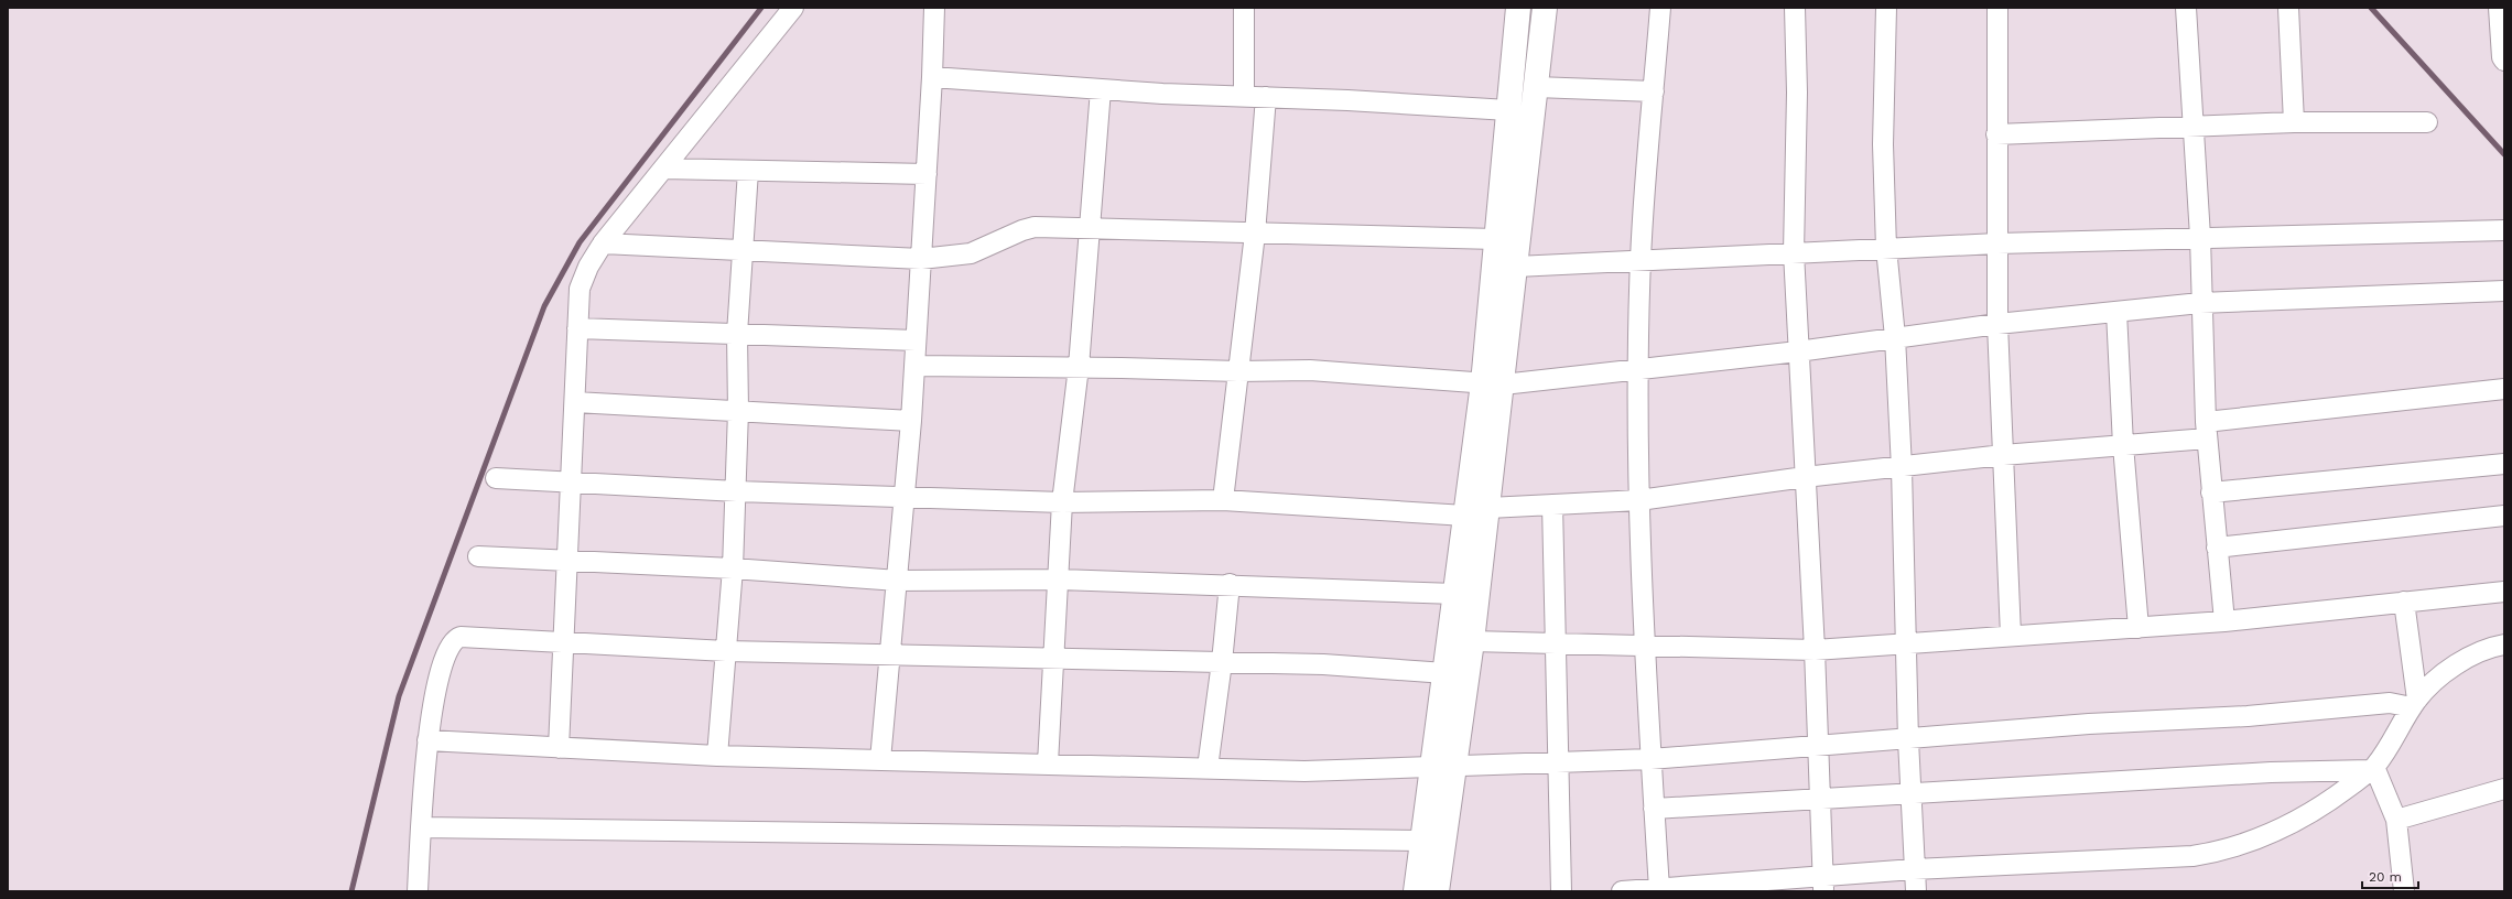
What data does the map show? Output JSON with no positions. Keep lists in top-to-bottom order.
{
  "scale_bar": "20 m"
}
